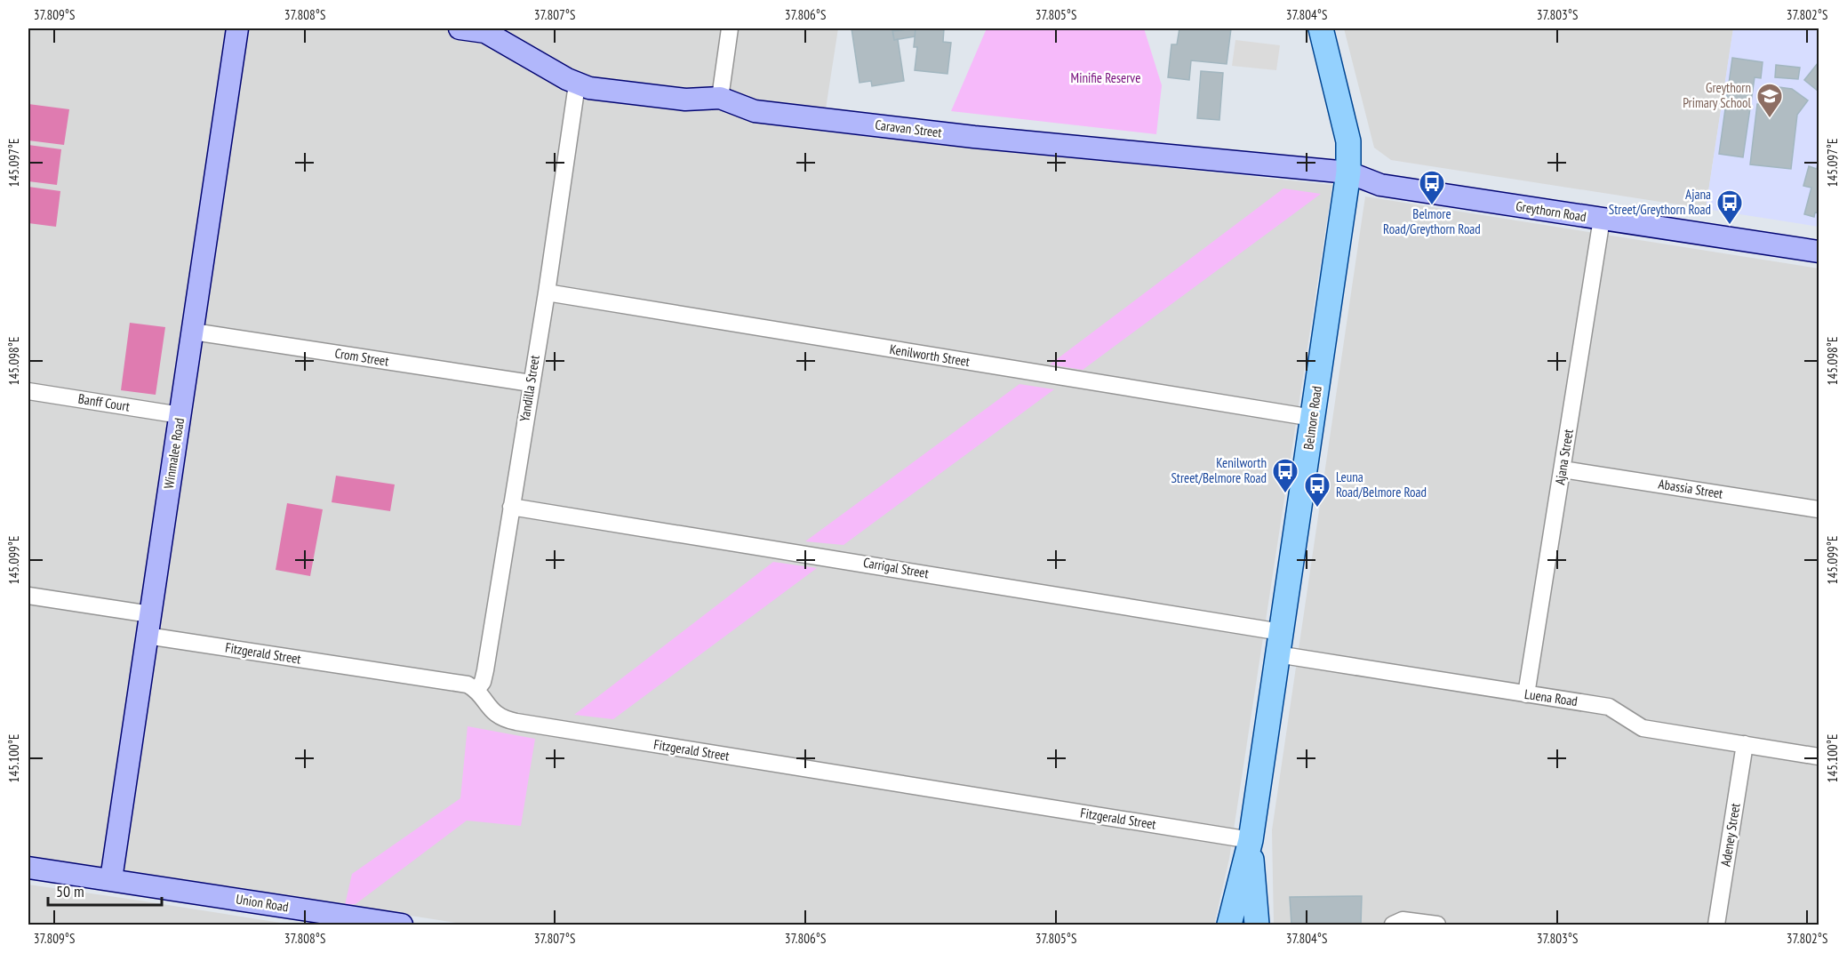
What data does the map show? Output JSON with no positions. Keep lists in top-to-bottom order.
{
  "streets": {
    "main road": ["Belmore Road"],
    "street": [
      "Caravan Street",
      "Greythorn Road",
      "Kenilworth Street",
      "Crom Street",
      "Yandilla Street",
      "Banff Court",
      "Winmalee Road",
      "Ajana Street",
      "Abassia Street",
      "Carrigal Street",
      "Fitzgerald Street",
      "Luena Road",
      "Adeney Street",
      "Union Road"
    ]
  },
  "crossings": [
    ["Caravan Street", "Greythorn Road"],
    ["Caravan Street", "Yandilla Street"],
    ["Caravan Street", "Belmore Road"],
    ["Greythorn Road", "Belmore Road"],
    ["Greythorn Road", "Ajana Street"],
    ["Kenilworth Street", "Yandilla Street"],
    ["Kenilworth Street", "Belmore Road"],
    ["Crom Street", "Yandilla Street"],
    ["Crom Street", "Winmalee Road"],
    ["Yandilla Street", "Carrigal Street"],
    ["Yandilla Street", "Fitzgerald Street"],
    ["Banff Court", "Winmalee Road"],
    ["Belmore Road", "Carrigal Street"],
    ["Belmore Road", "Fitzgerald Street"],
    ["Belmore Road", "Luena Road"],
    ["Winmalee Road", "Fitzgerald Street"],
    ["Winmalee Road", "Union Road"],
    ["Ajana Street", "Abassia Street"],
    ["Ajana Street", "Luena Road"],
    ["Carrigal Street", "Luena Road"],
    ["Luena Road", "Adeney Street"]
  ],
  "parks": ["Minifie Reserve"],
  "places": {
    "school or university": ["Greythorn Primary School"],
    "bus stop": [
      "Belmore Road/Greythorn Road",
      "Ajana Street/Greythorn Road",
      "Kenilworth Street/Belmore Road",
      "Leuna Road/Belmore Road"
    ]
  },
  "scale_bar": "50 m",
  "coordinates": [
    "37.809°S",
    "37.808°S",
    "37.807°S",
    "37.806°S",
    "37.805°S",
    "37.804°S",
    "37.803°S",
    "37.802°S",
    "145.097°E",
    "145.098°E",
    "145.099°E",
    "145.100°E"
  ]
}
